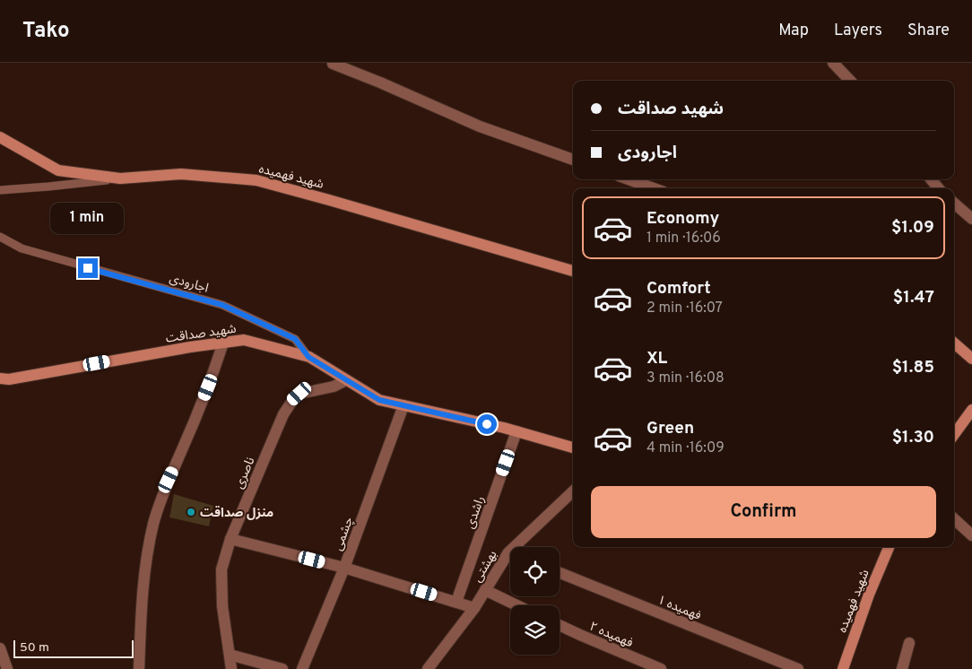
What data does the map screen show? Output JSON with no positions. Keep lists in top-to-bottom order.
{
  "streets": {
    "street": [
      "شهید فهمیده",
      "شهید صداقت",
      "ناصری",
      "راشدی",
      "چشمی",
      "بهشتی",
      "فهمیده ۱",
      "فهمیده ۲"
    ],
    "lane": ["اجارودی"]
  },
  "crossings": [
    ["اجارودی", "شهید صداقت"],
    ["شهید صداقت", "ناصری"],
    ["شهید صداقت", "راشدی"],
    ["شهید صداقت", "چشمی"]
  ],
  "places": ["منزل صداقت"],
  "scale_bar": "50 m",
  "page": {
    "header": "Tako",
    "nav": ["Map", "Layers", "Share"],
    "banner": ["شهید صداقت", "اجارودی"],
    "list": [
      {
        "name": "Economy",
        "note": "1 min · 16:06",
        "value": "$1.09"
      },
      {
        "name": "Comfort",
        "note": "2 min · 16:07",
        "value": "$1.47"
      },
      {
        "name": "XL",
        "note": "3 min · 16:08",
        "value": "$1.85"
      },
      {
        "name": "Green",
        "note": "4 min · 16:09",
        "value": "$1.30"
      }
    ],
    "bubble": "1 min",
    "buttons": "Confirm",
    "scale": "50 m"
  }
}
